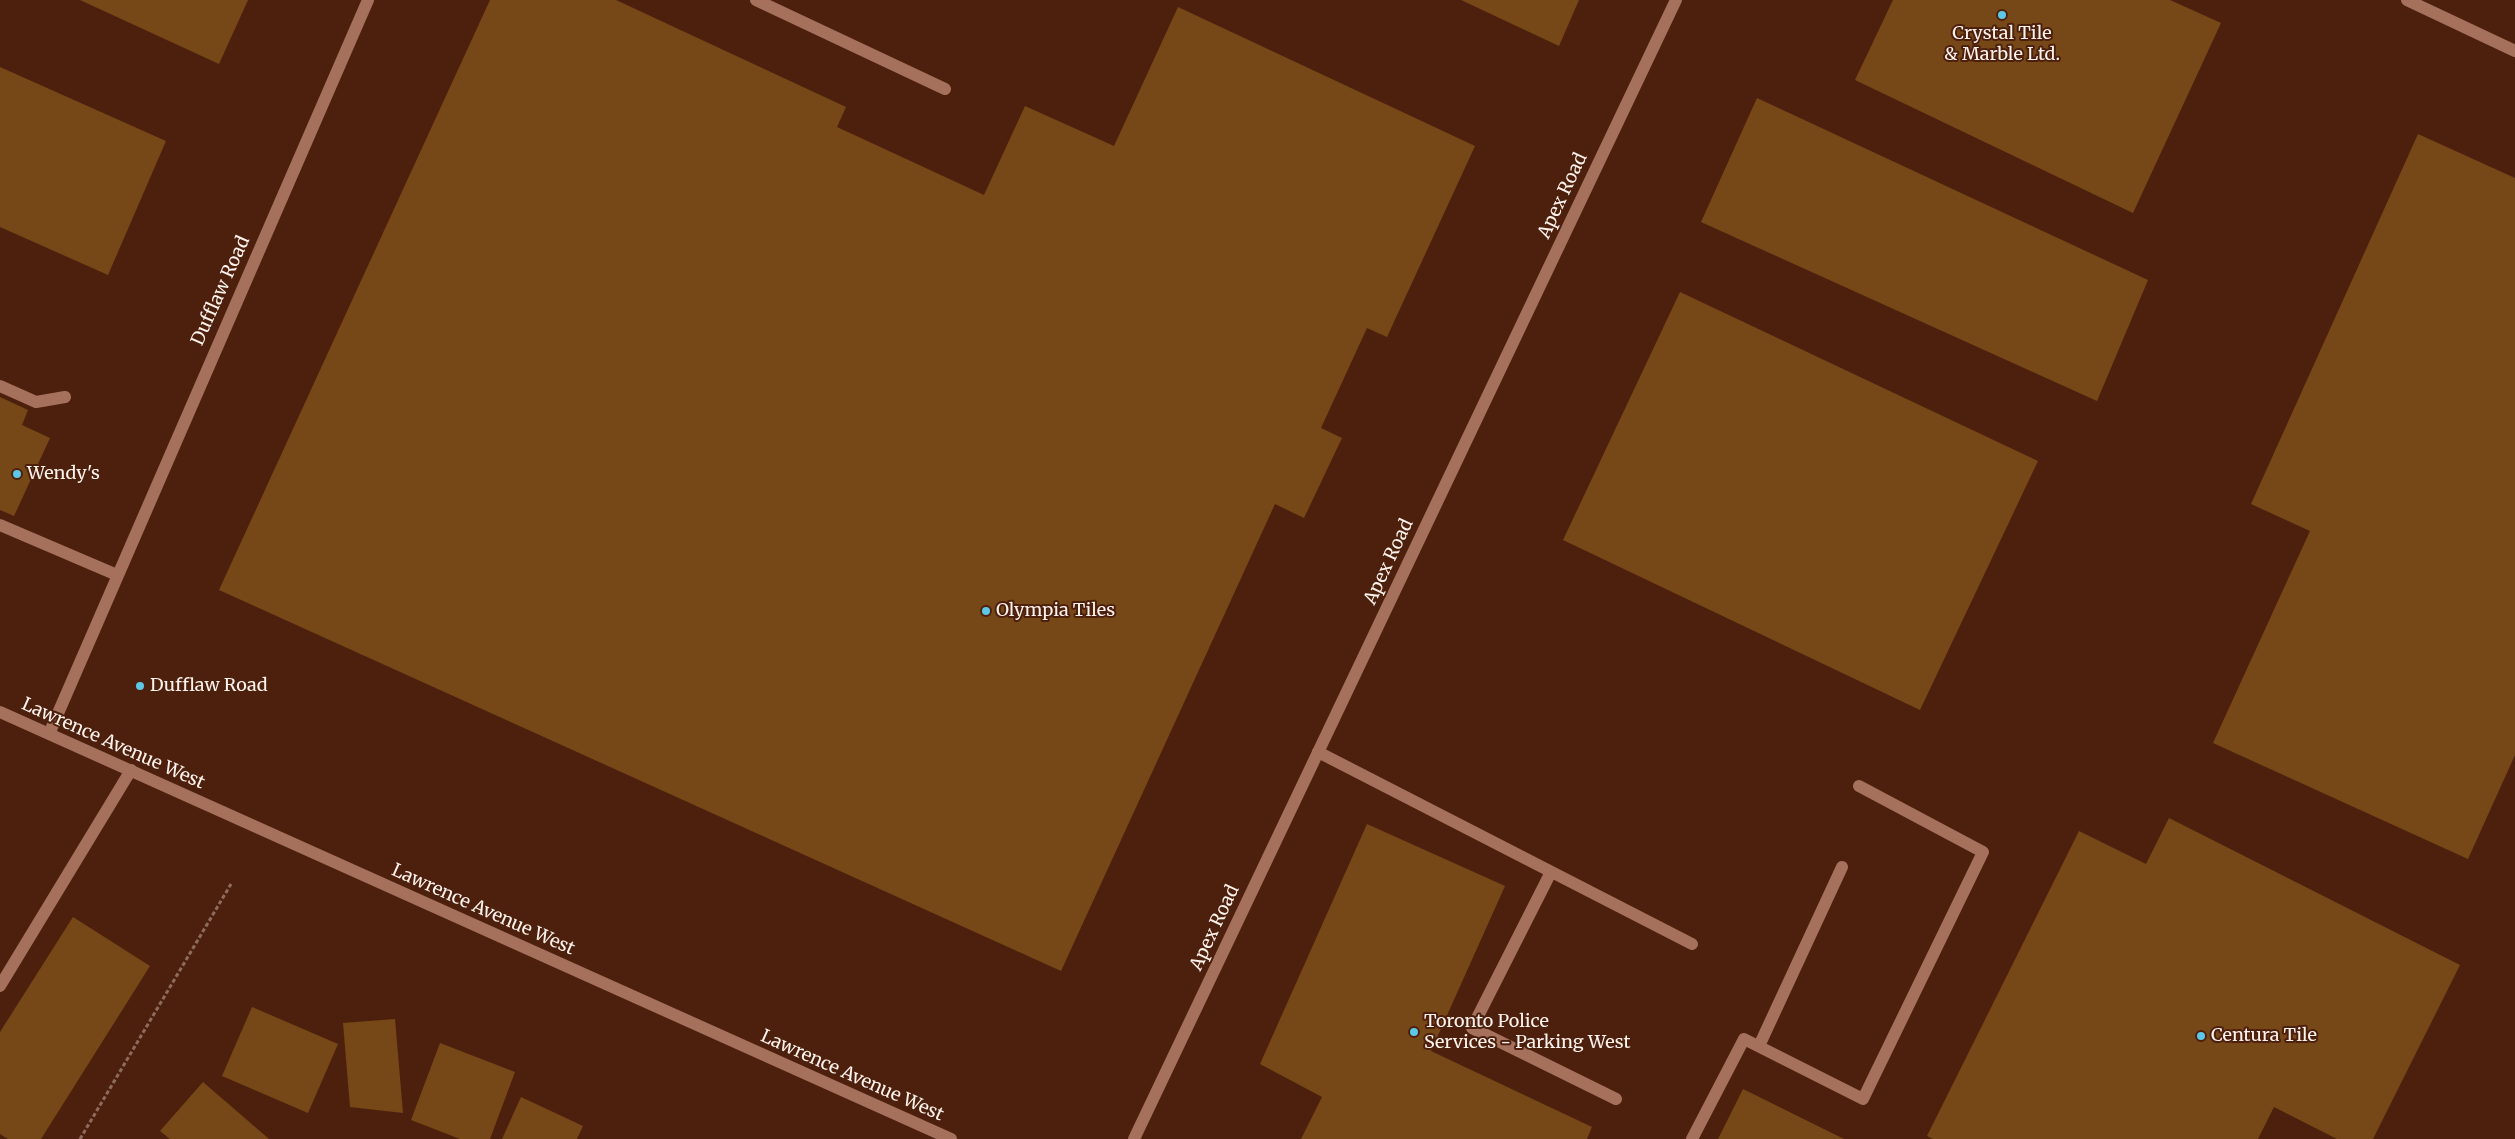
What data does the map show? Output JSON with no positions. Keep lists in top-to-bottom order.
{
  "streets": {
    "street": ["Apex Road", "Dufflaw Road", "Lawrence Avenue West"]
  },
  "crossings": [
    ["Dufflaw Road", "Lawrence Avenue West"]
  ],
  "places": [
    "Crystal Tile & Marble Ltd.",
    "Wendy's",
    "Olympia Tiles",
    "Dufflaw Road",
    "Toronto Police Services - Parking West",
    "Centura Tile"
  ]
}
